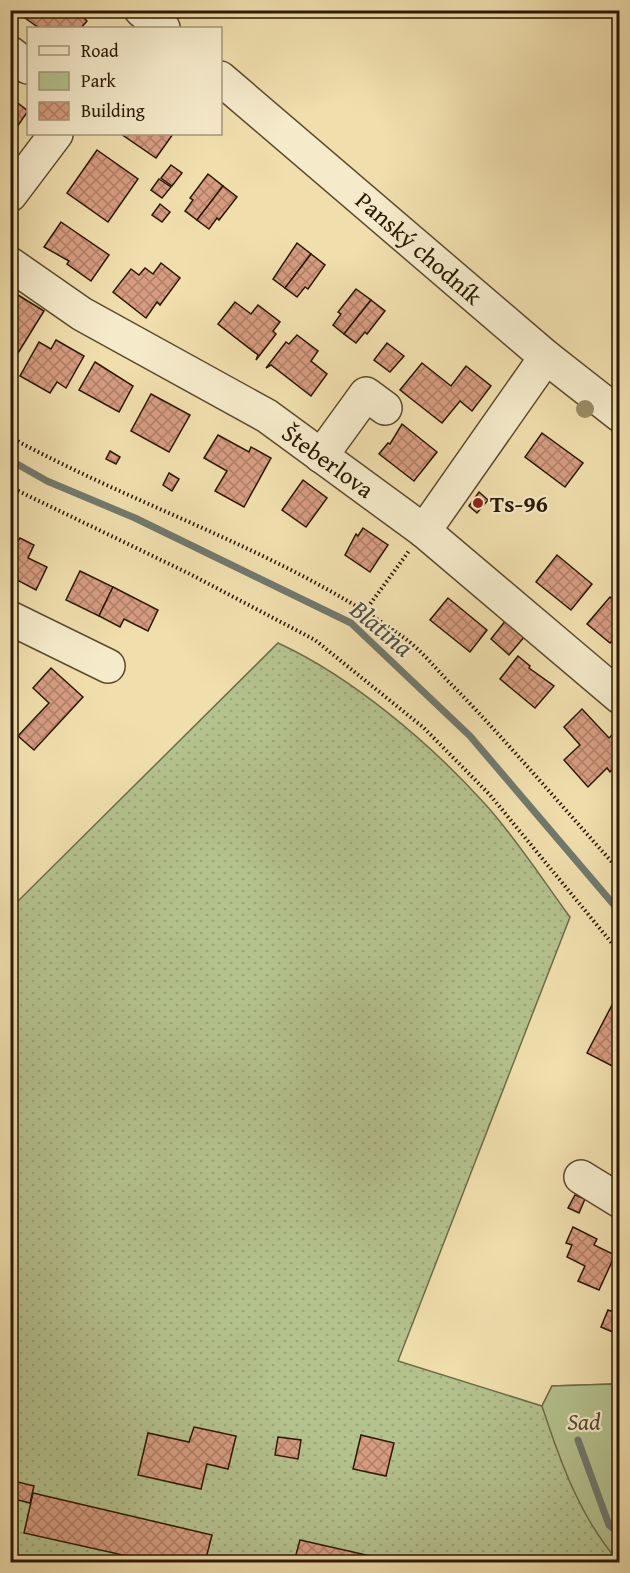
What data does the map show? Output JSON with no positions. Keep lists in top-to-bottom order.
{
  "streets": {
    "street": ["Panský chodník", "Šteberlova"]
  },
  "water": ["Blatina"],
  "parks": ["Sad"],
  "places": ["Ts-96"],
  "legend": ["Road", "Park", "Building"]
}
